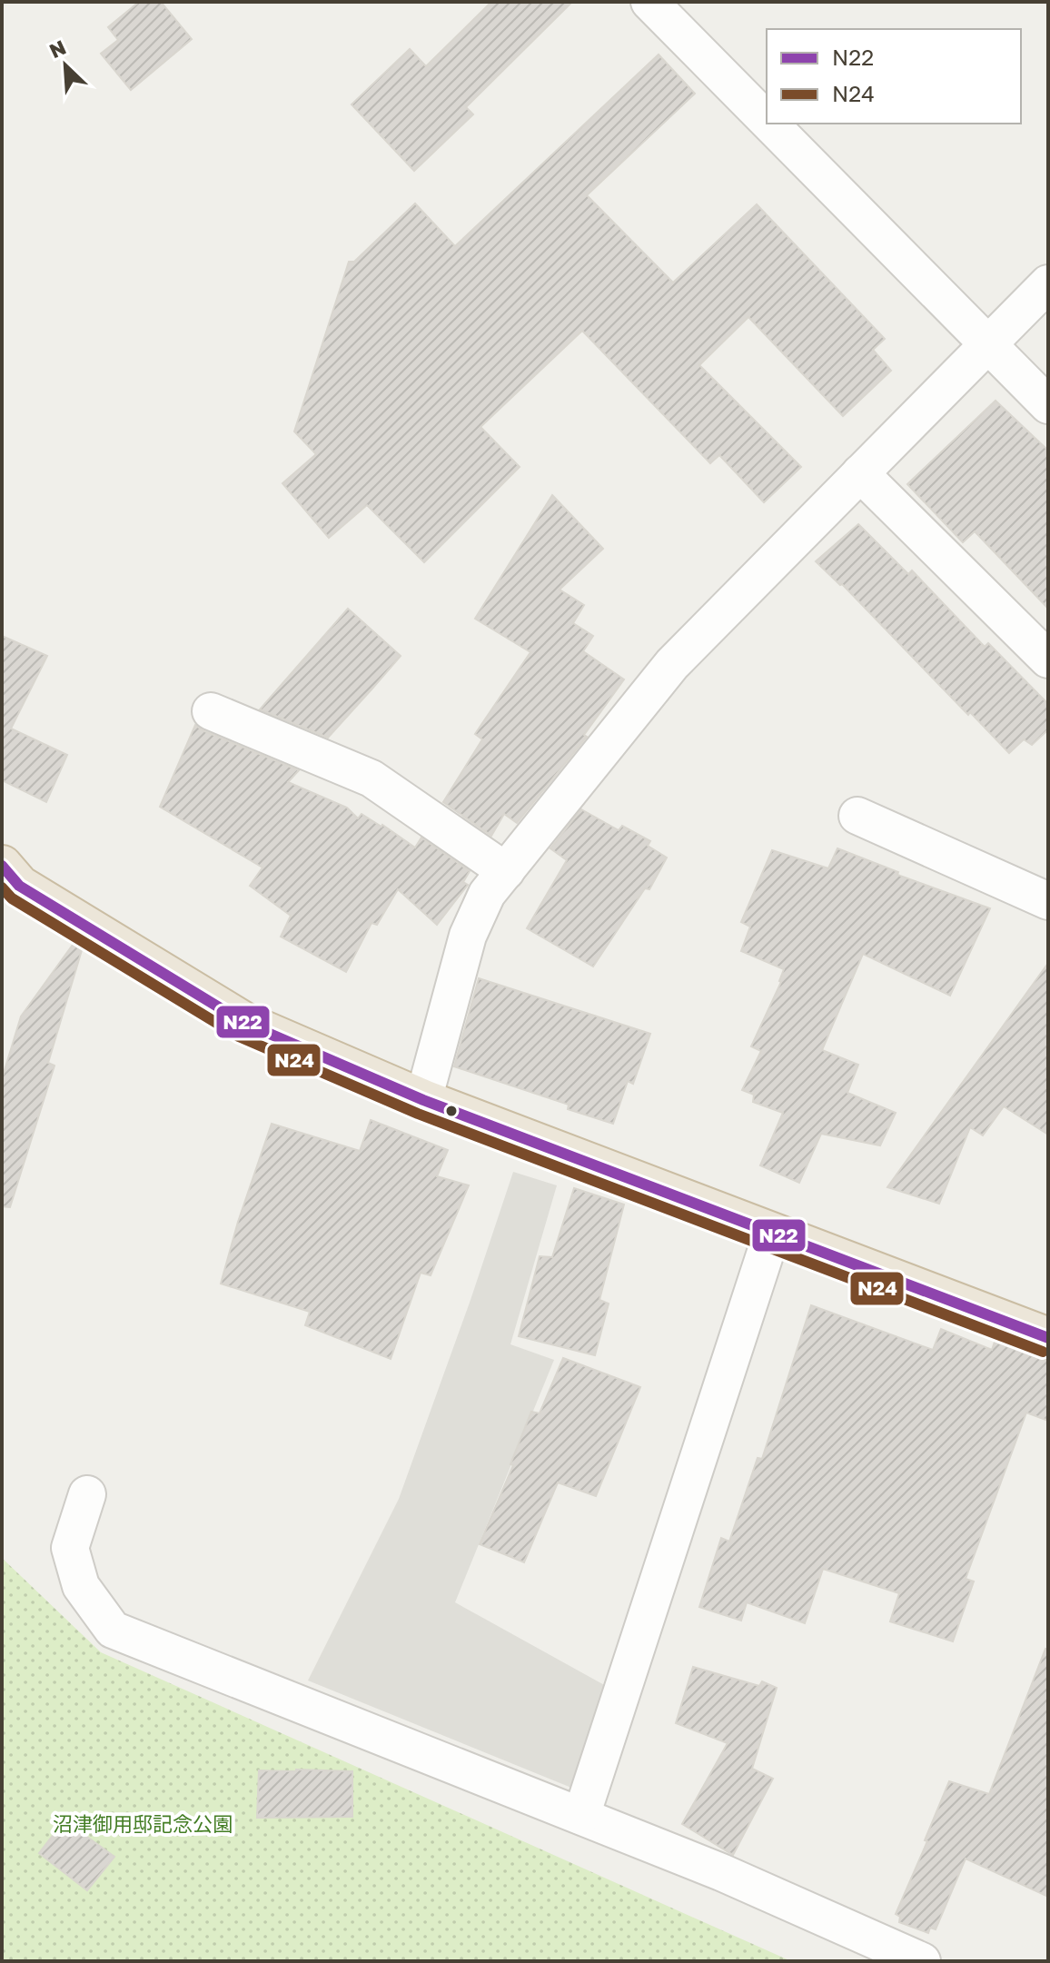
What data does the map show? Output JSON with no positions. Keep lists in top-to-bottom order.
{
  "parks": ["沼津御用邸記念公園"],
  "lines": ["transit line N22", "transit line N24"],
  "legend": ["N22", "N24"],
  "north": "top left"
}
